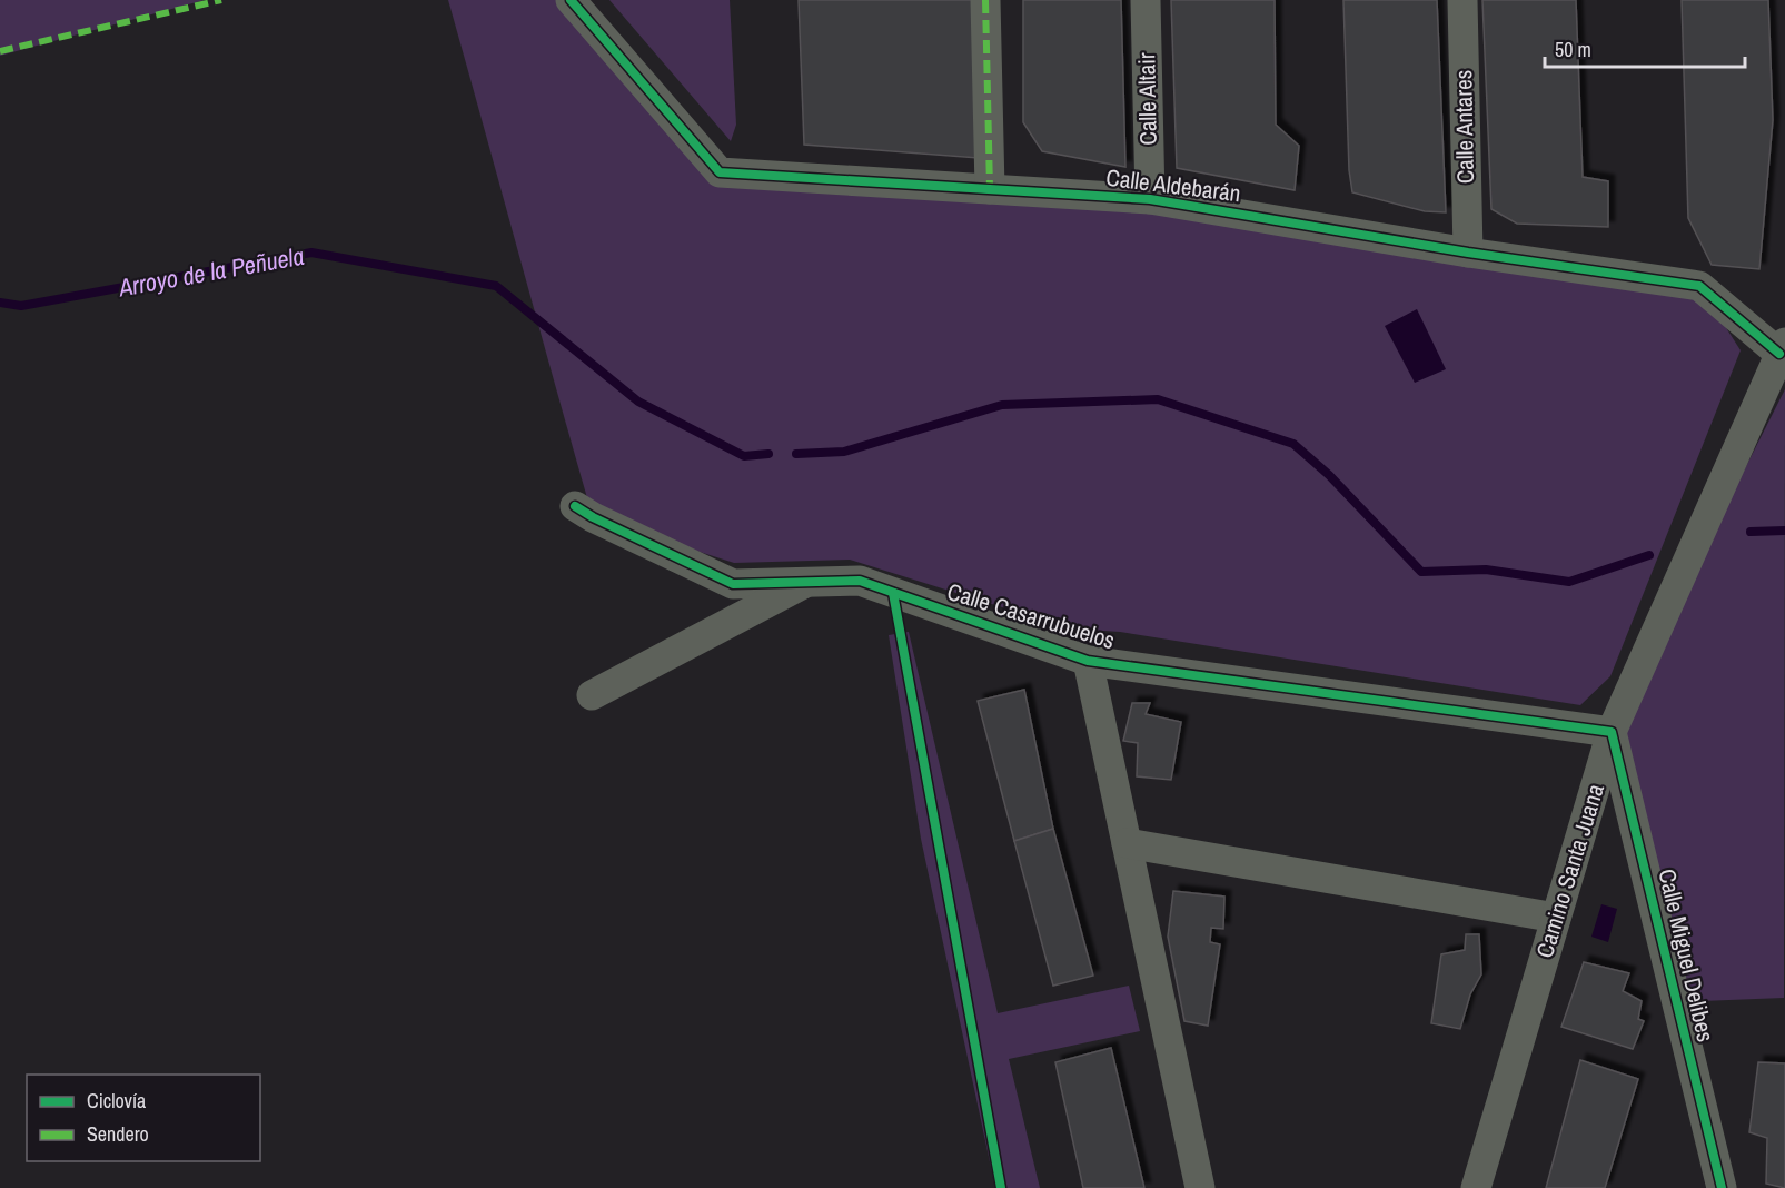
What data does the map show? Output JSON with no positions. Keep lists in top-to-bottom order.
{
  "streets": {
    "street": [
      "Calle Altair",
      "Calle Antares",
      "Calle Aldebarán",
      "Calle Casarrubuelos",
      "Camino Santa Juana",
      "Calle Miguel Delibes"
    ]
  },
  "crossings": [
    ["Calle Altair", "Calle Aldebarán"],
    ["Calle Antares", "Calle Aldebarán"],
    ["Calle Aldebarán", "Camino Santa Juana"],
    ["Calle Casarrubuelos", "Camino Santa Juana"],
    ["Calle Casarrubuelos", "Calle Miguel Delibes"],
    ["Camino Santa Juana", "Calle Miguel Delibes"]
  ],
  "water": ["Arroyo de la Peñuela"],
  "legend": ["Ciclovía", "Sendero"],
  "scale_bar": "50 m"
}
